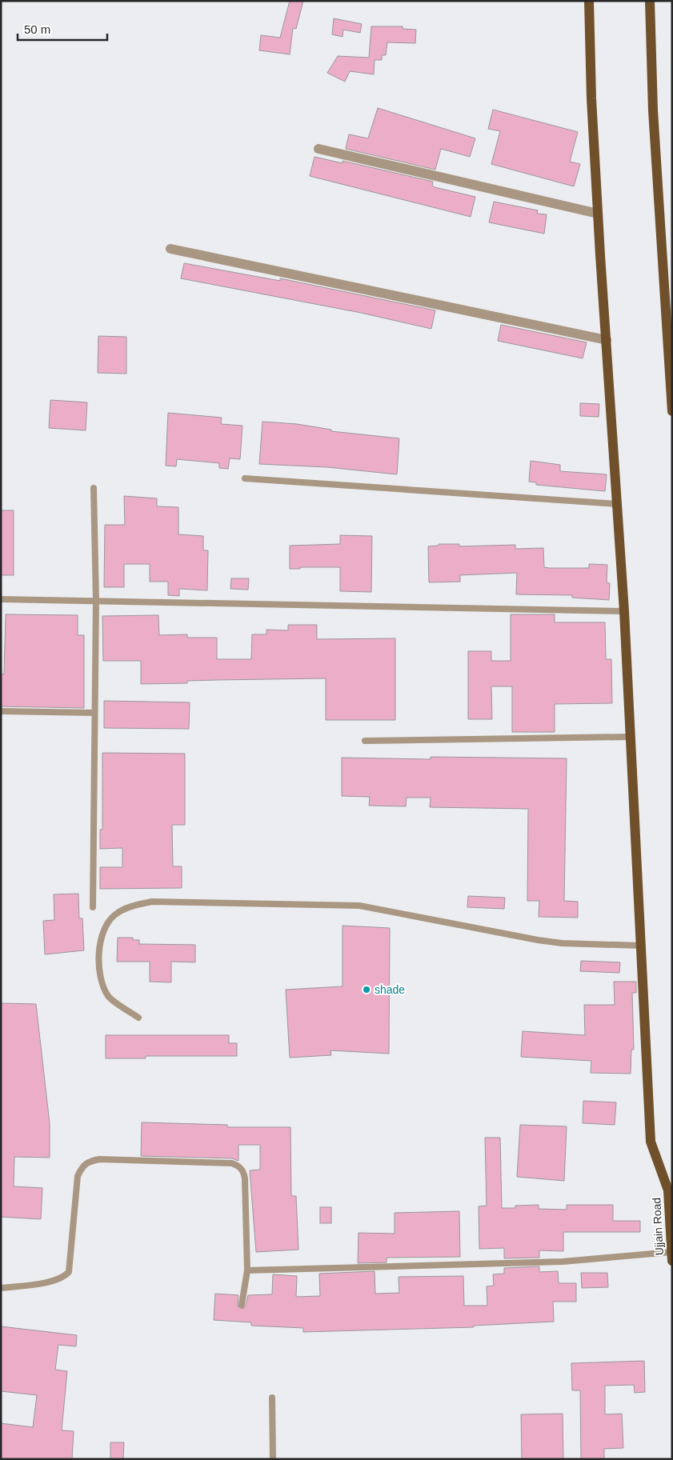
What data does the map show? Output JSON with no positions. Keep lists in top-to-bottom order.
{
  "streets": {
    "main road": ["Ujjain Road"]
  },
  "places": ["shade"],
  "scale_bar": "50 m"
}
